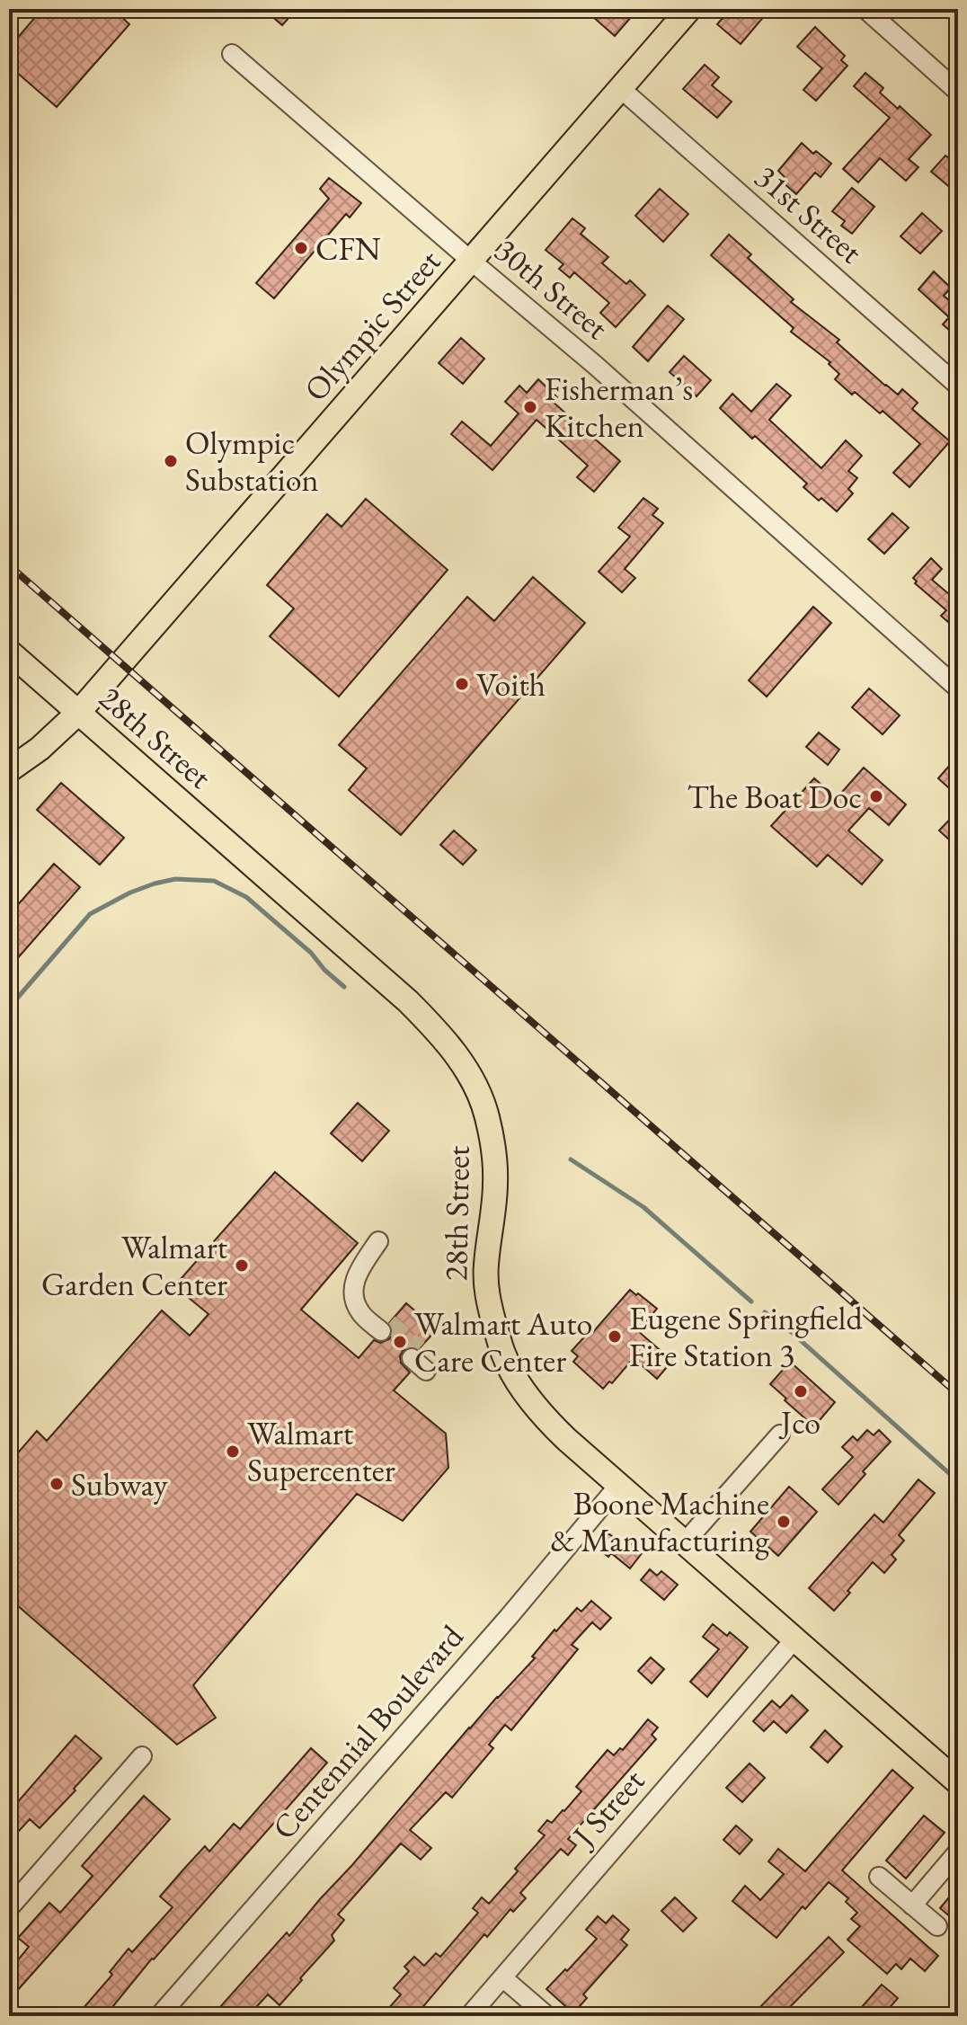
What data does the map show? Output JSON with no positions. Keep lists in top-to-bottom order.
{
  "streets": {
    "main road": ["Olympic Street", "28th Street"],
    "street": [
      "31st Street",
      "30th Street",
      "Centennial Boulevard",
      "J Street"
    ]
  },
  "crossings": [
    ["31st Street", "Olympic Street"],
    ["30th Street", "Olympic Street"],
    ["Olympic Street", "28th Street"],
    ["28th Street", "Centennial Boulevard"],
    ["28th Street", "J Street"]
  ],
  "places": [
    "CFN",
    "Fisherman’s Kitchen",
    "Olympic Substation",
    "Voith",
    "The Boat Doc",
    "Walmart Garden Center",
    "Eugene Springfield Fire Station 3",
    "Walmart Auto Care Center",
    "Jco",
    "Walmart Supercenter",
    "Subway",
    "Boone Machine & Manufacturing"
  ]
}
